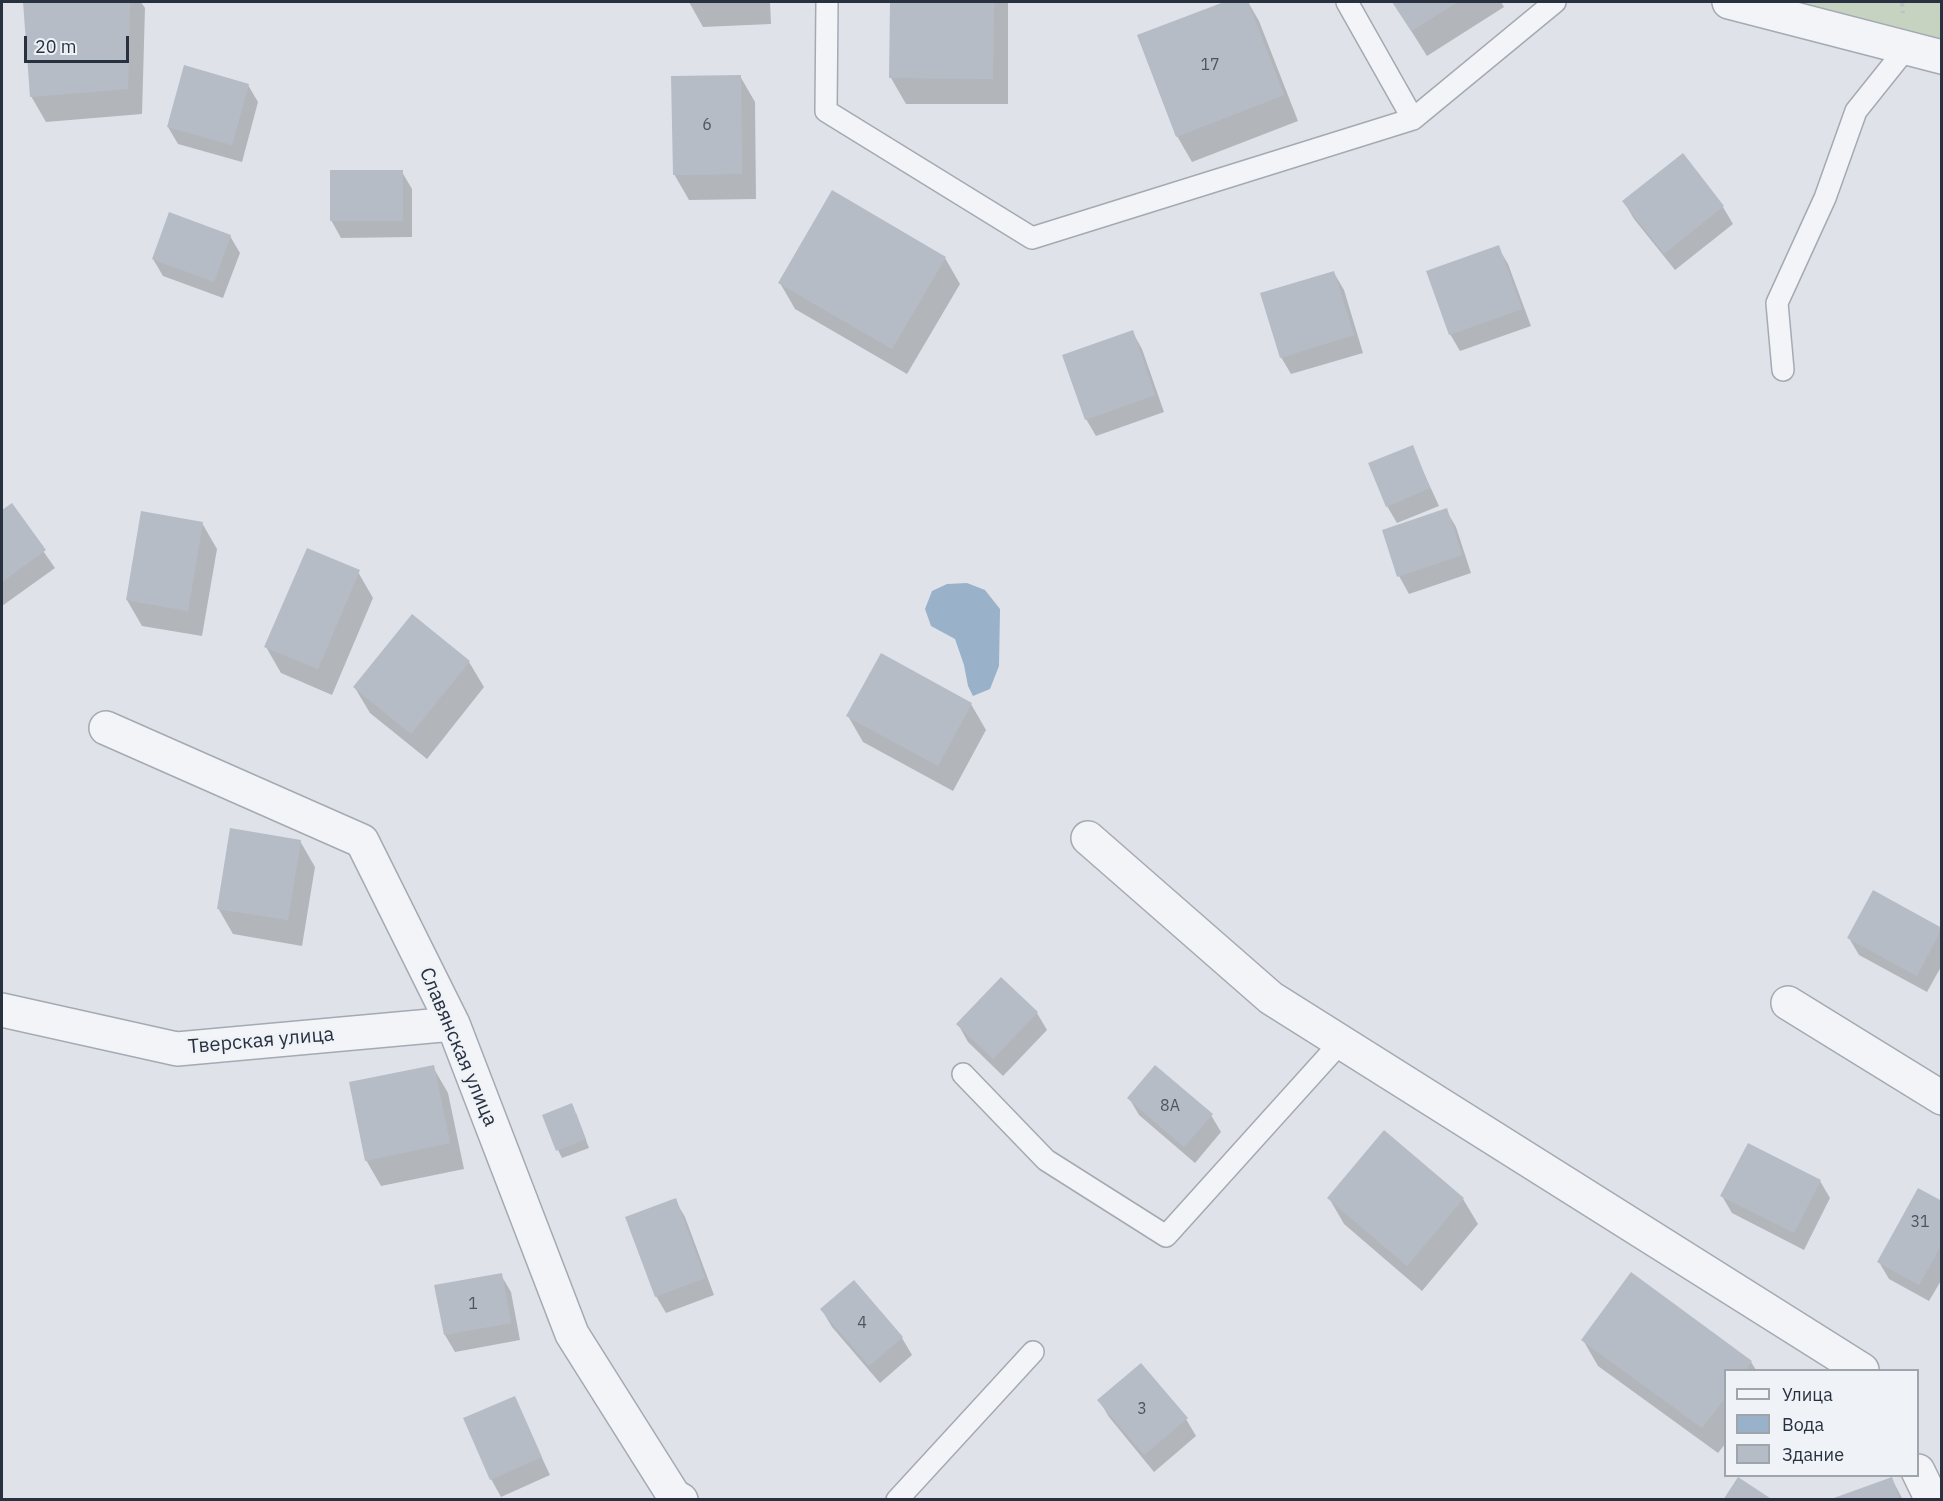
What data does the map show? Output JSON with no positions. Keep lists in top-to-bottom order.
{
  "streets": {
    "street": ["Тверская улица", "Славянская улица"]
  },
  "crossings": [
    ["Тверская улица", "Славянская улица"]
  ],
  "house_numbers": [
    "17",
    "6",
    "8А",
    "31",
    "1",
    "4",
    "3"
  ],
  "legend": ["Улица", "Вода", "Здание"],
  "scale_bar": "20 m"
}
